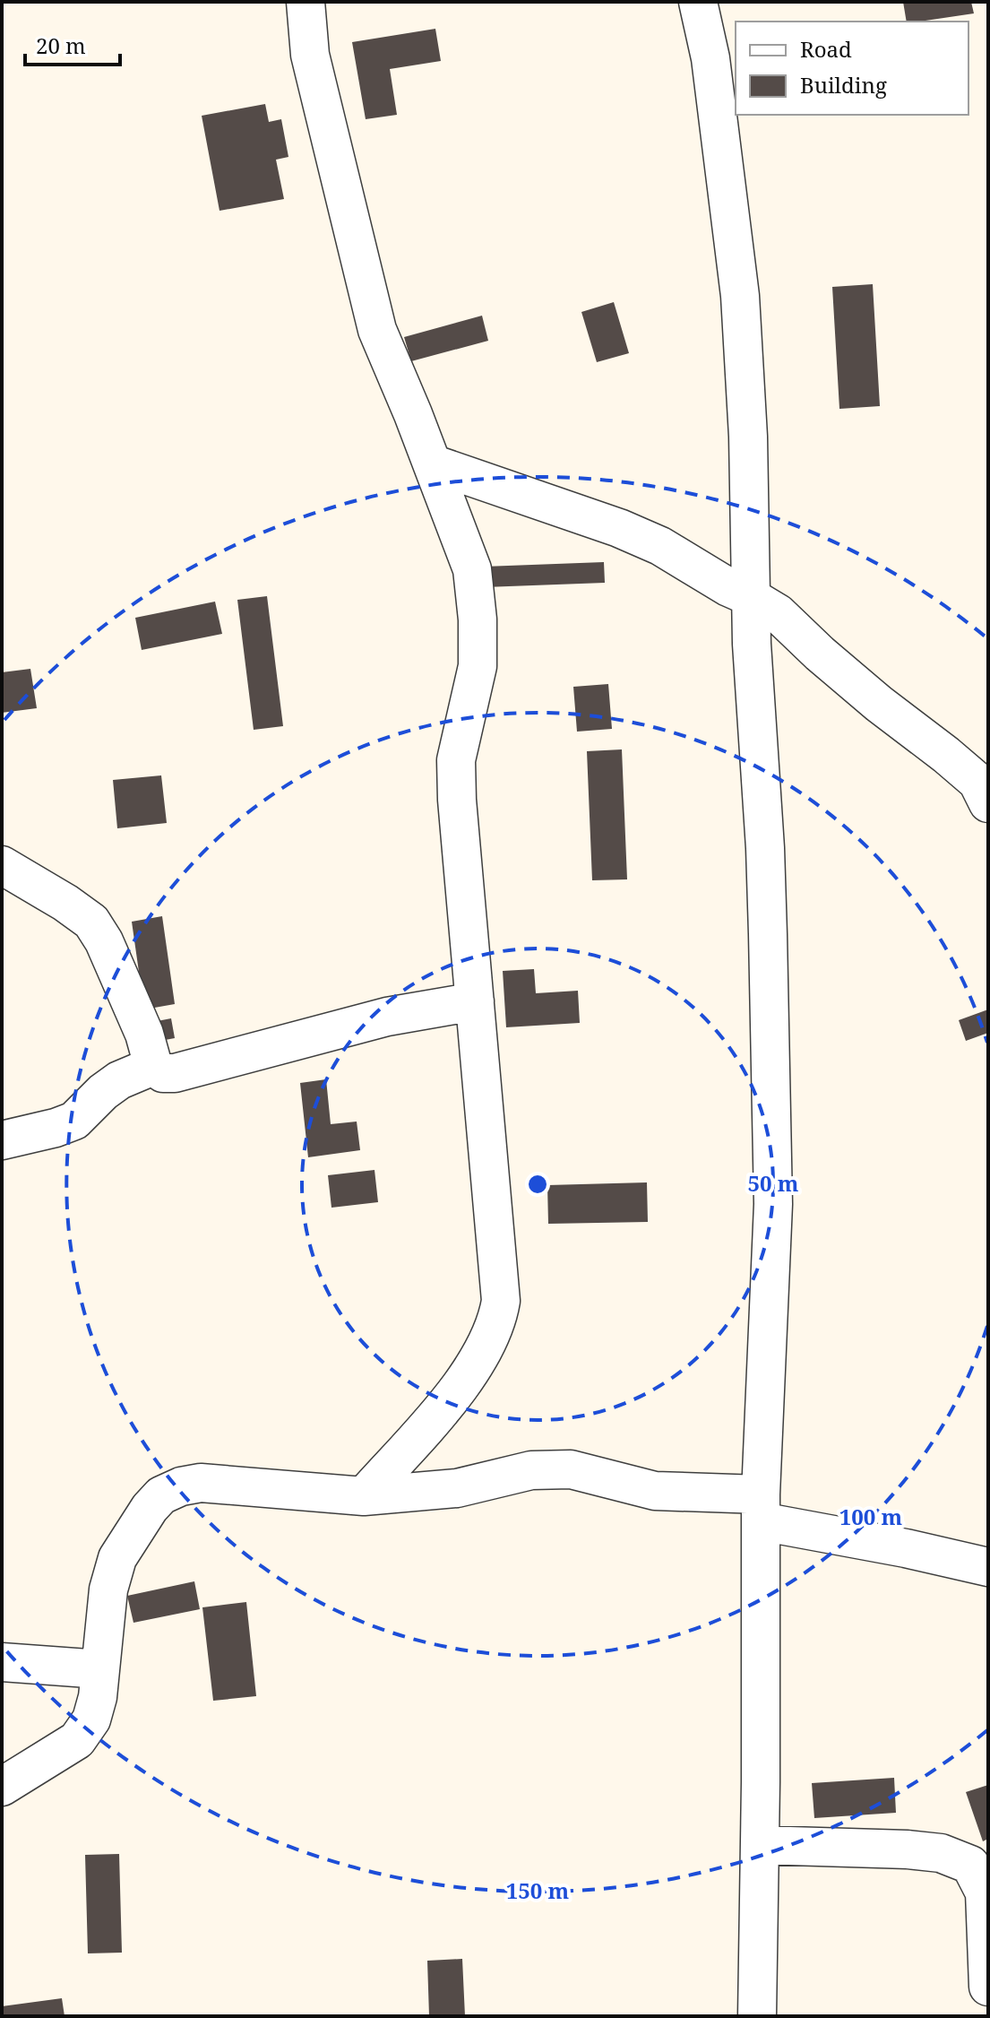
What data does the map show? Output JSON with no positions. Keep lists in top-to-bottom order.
{
  "legend": ["Road", "Building"],
  "scale_bar": "20 m",
  "rings": ["50 m", "100 m", "150 m"]
}
